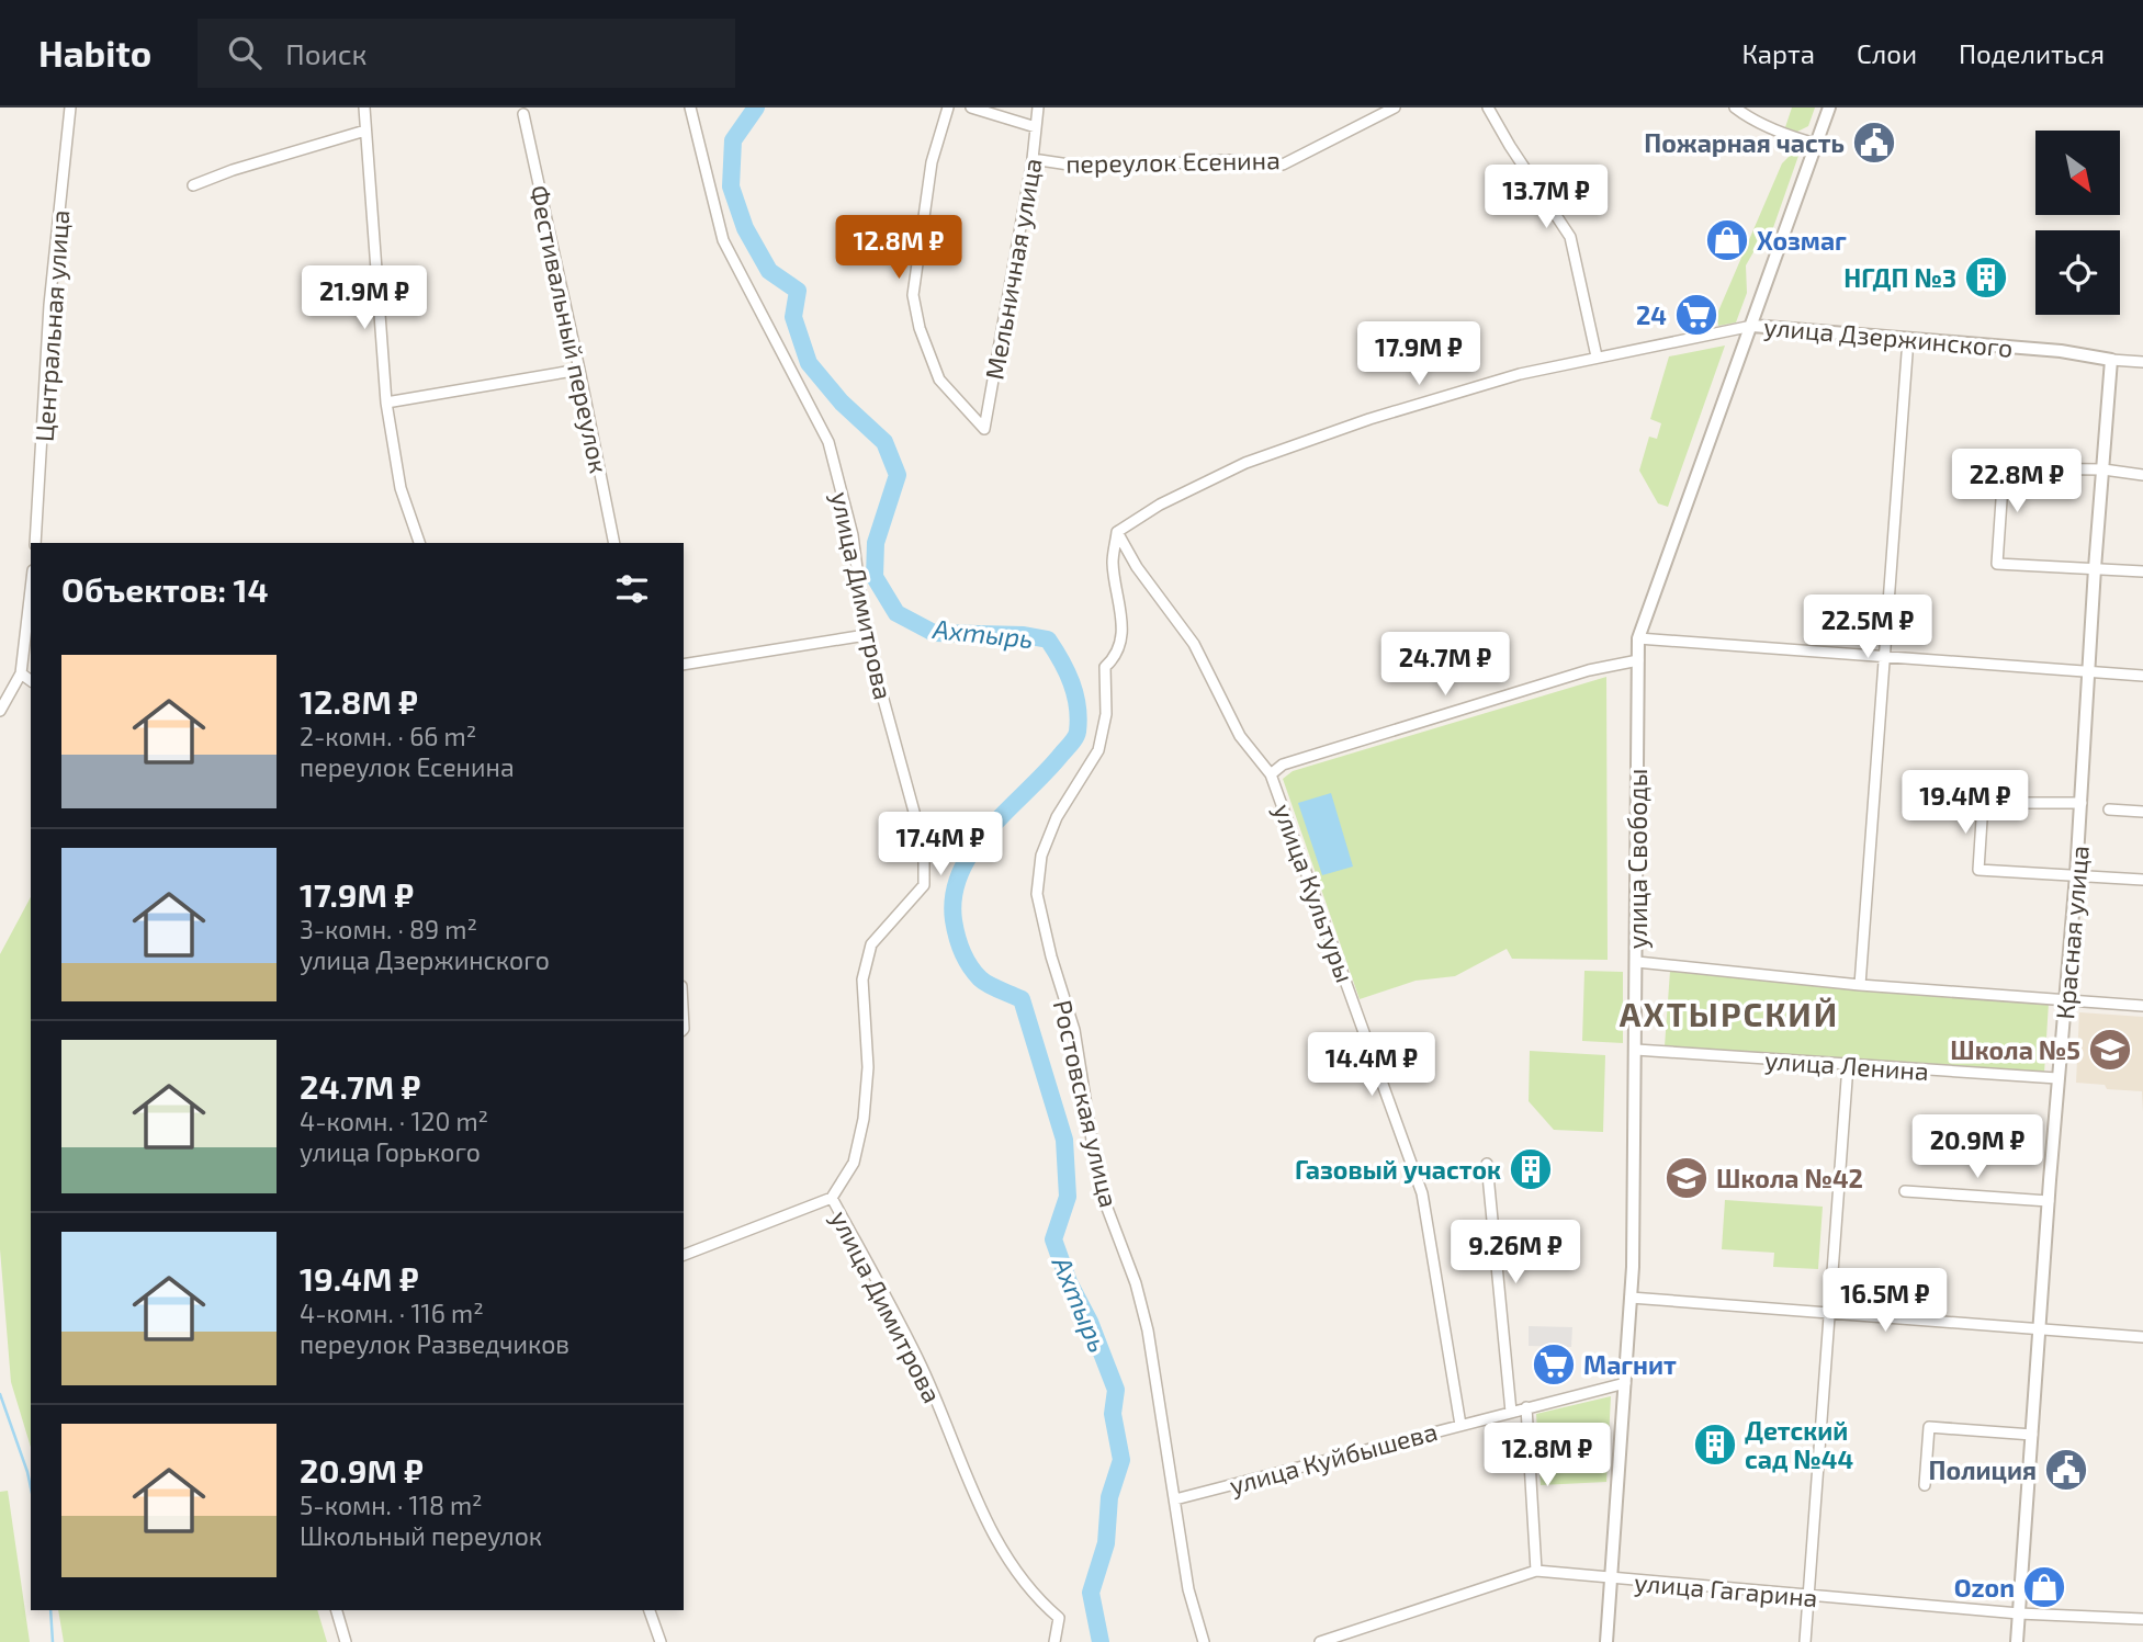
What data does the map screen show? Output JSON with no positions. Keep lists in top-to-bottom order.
{
  "streets": {
    "street": [
      "переулок Есенина",
      "Мельничная улица",
      "Центральная улица",
      "Фестивальный переулок",
      "улица Дзержинского",
      "улица Димитрова",
      "улица Свободы",
      "улица Культуры",
      "Красная улица",
      "улица Ленина",
      "Ростовская улица",
      "улица Куйбышева",
      "улица Гагарина"
    ]
  },
  "crossings": [
    ["переулок Есенина", "Мельничная улица"],
    ["улица Дзержинского", "улица Свободы"],
    ["улица Дзержинского", "улица Культуры"],
    ["улица Дзержинского", "Красная улица"],
    ["улица Дзержинского", "Ростовская улица"],
    ["улица Свободы", "улица Ленина"],
    ["улица Свободы", "улица Куйбышева"],
    ["улица Свободы", "улица Гагарина"],
    ["улица Культуры", "Ростовская улица"],
    ["улица Культуры", "улица Куйбышева"],
    ["Красная улица", "улица Ленина"],
    ["Красная улица", "улица Гагарина"],
    ["Ростовская улица", "улица Куйбышева"]
  ],
  "districts": ["АХТЫРСКИЙ"],
  "water": ["Ахтырь"],
  "places": {
    "public building": ["Пожарная часть", "Полиция"],
    "shop": ["Хозмаг", "Ozon"],
    "building": ["НГДП №3", "Газовый участок", "Детский сад №44"],
    "supermarket": ["24", "Магнит"],
    "school or university": ["Школа №5", "Школа №42"]
  },
  "north": "bottom right",
  "page": {
    "header": "Habito",
    "search": "Поиск",
    "nav": ["Карта", "Слои", "Поделиться"],
    "price": [
      "13.7M ₽",
      "12.8M ₽",
      "21.9M ₽",
      "17.9M ₽",
      "22.8M ₽",
      "22.5M ₽",
      "24.7M ₽",
      "19.4M ₽",
      "17.4M ₽",
      "14.4M ₽",
      "20.9M ₽",
      "9.26M ₽",
      "16.5M ₽",
      "12.8M ₽"
    ],
    "heading": "Объектов: 14",
    "list": [
      {
        "name": "12.8M ₽",
        "note": "2-комн. · 66 m² · переулок Есенина"
      },
      {
        "name": "17.9M ₽",
        "note": "3-комн. · 89 m² · улица Дзержинского"
      },
      {
        "name": "24.7M ₽",
        "note": "4-комн. · 120 m² · улица Горького"
      },
      {
        "name": "19.4M ₽",
        "note": "4-комн. · 116 m² · переулок Разведчиков"
      },
      {
        "name": "20.9M ₽",
        "note": "5-комн. · 118 m² · Школьный переулок"
      }
    ]
  }
}
